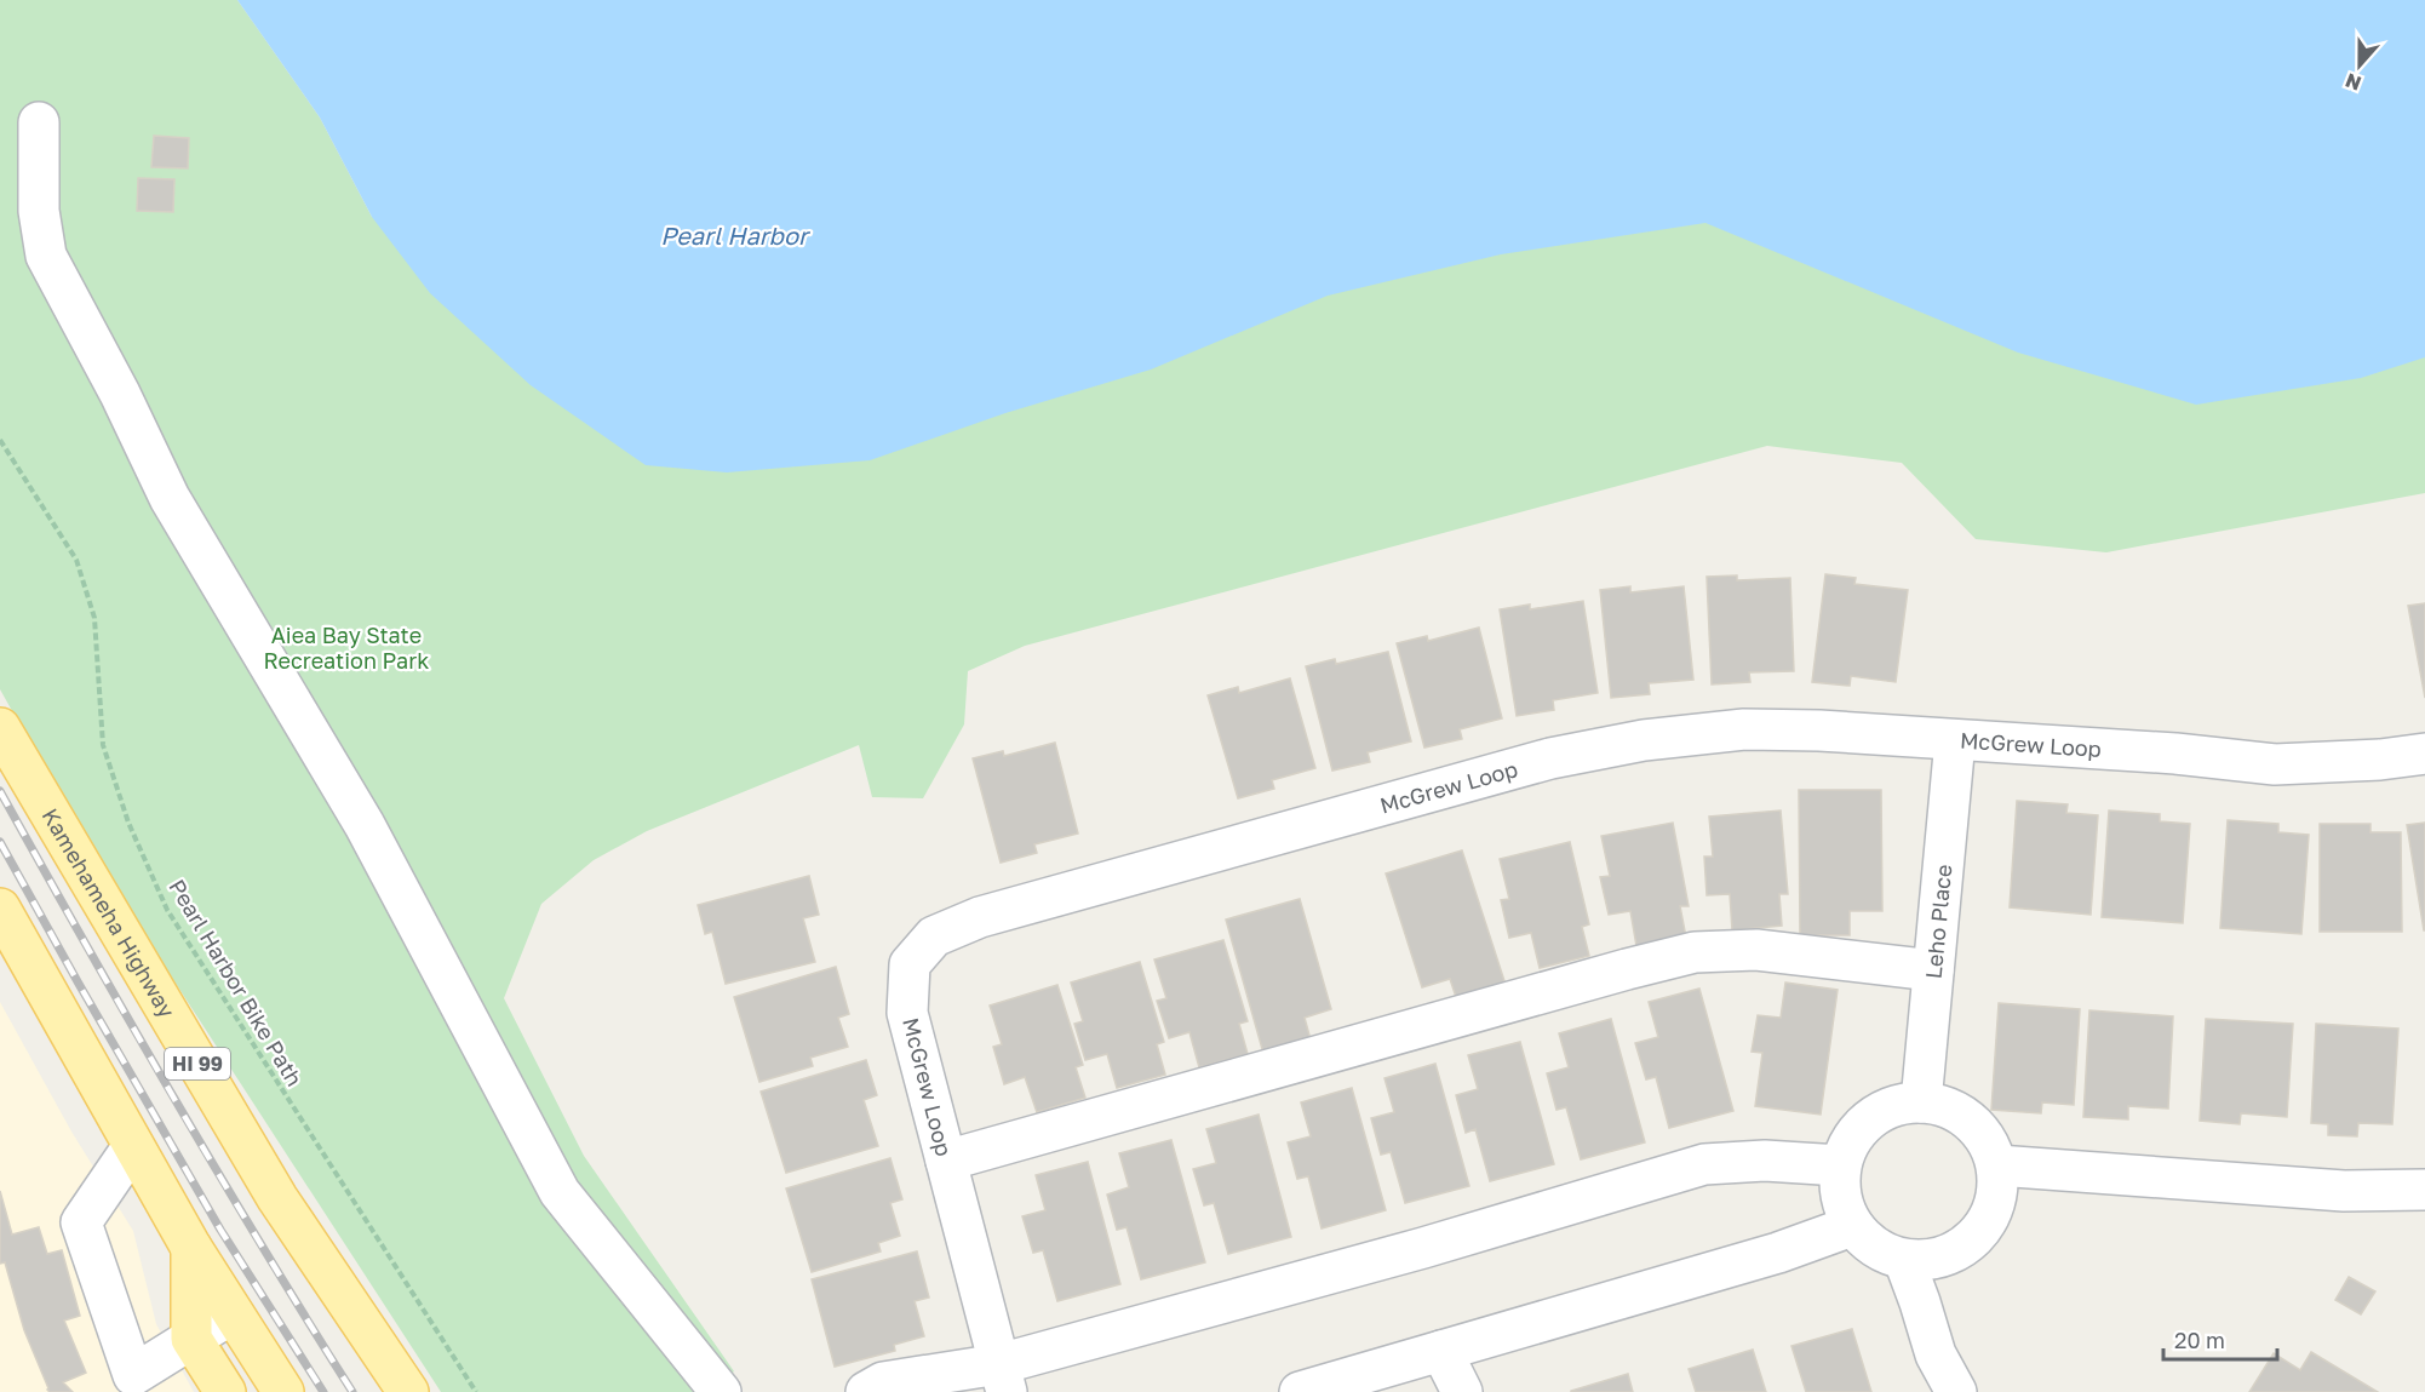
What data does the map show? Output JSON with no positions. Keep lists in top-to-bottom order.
{
  "streets": {
    "main road": ["Kamehameha Highway", "HI 99"],
    "street": ["McGrew Loop", "Leho Place"],
    "path": ["Pearl Harbor Bike Path"]
  },
  "crossings": [
    ["McGrew Loop", "Leho Place"]
  ],
  "water": ["Pearl Harbor"],
  "parks": ["Aiea Bay State Recreation Park"],
  "scale_bar": "20 m",
  "north": "bottom"
}
